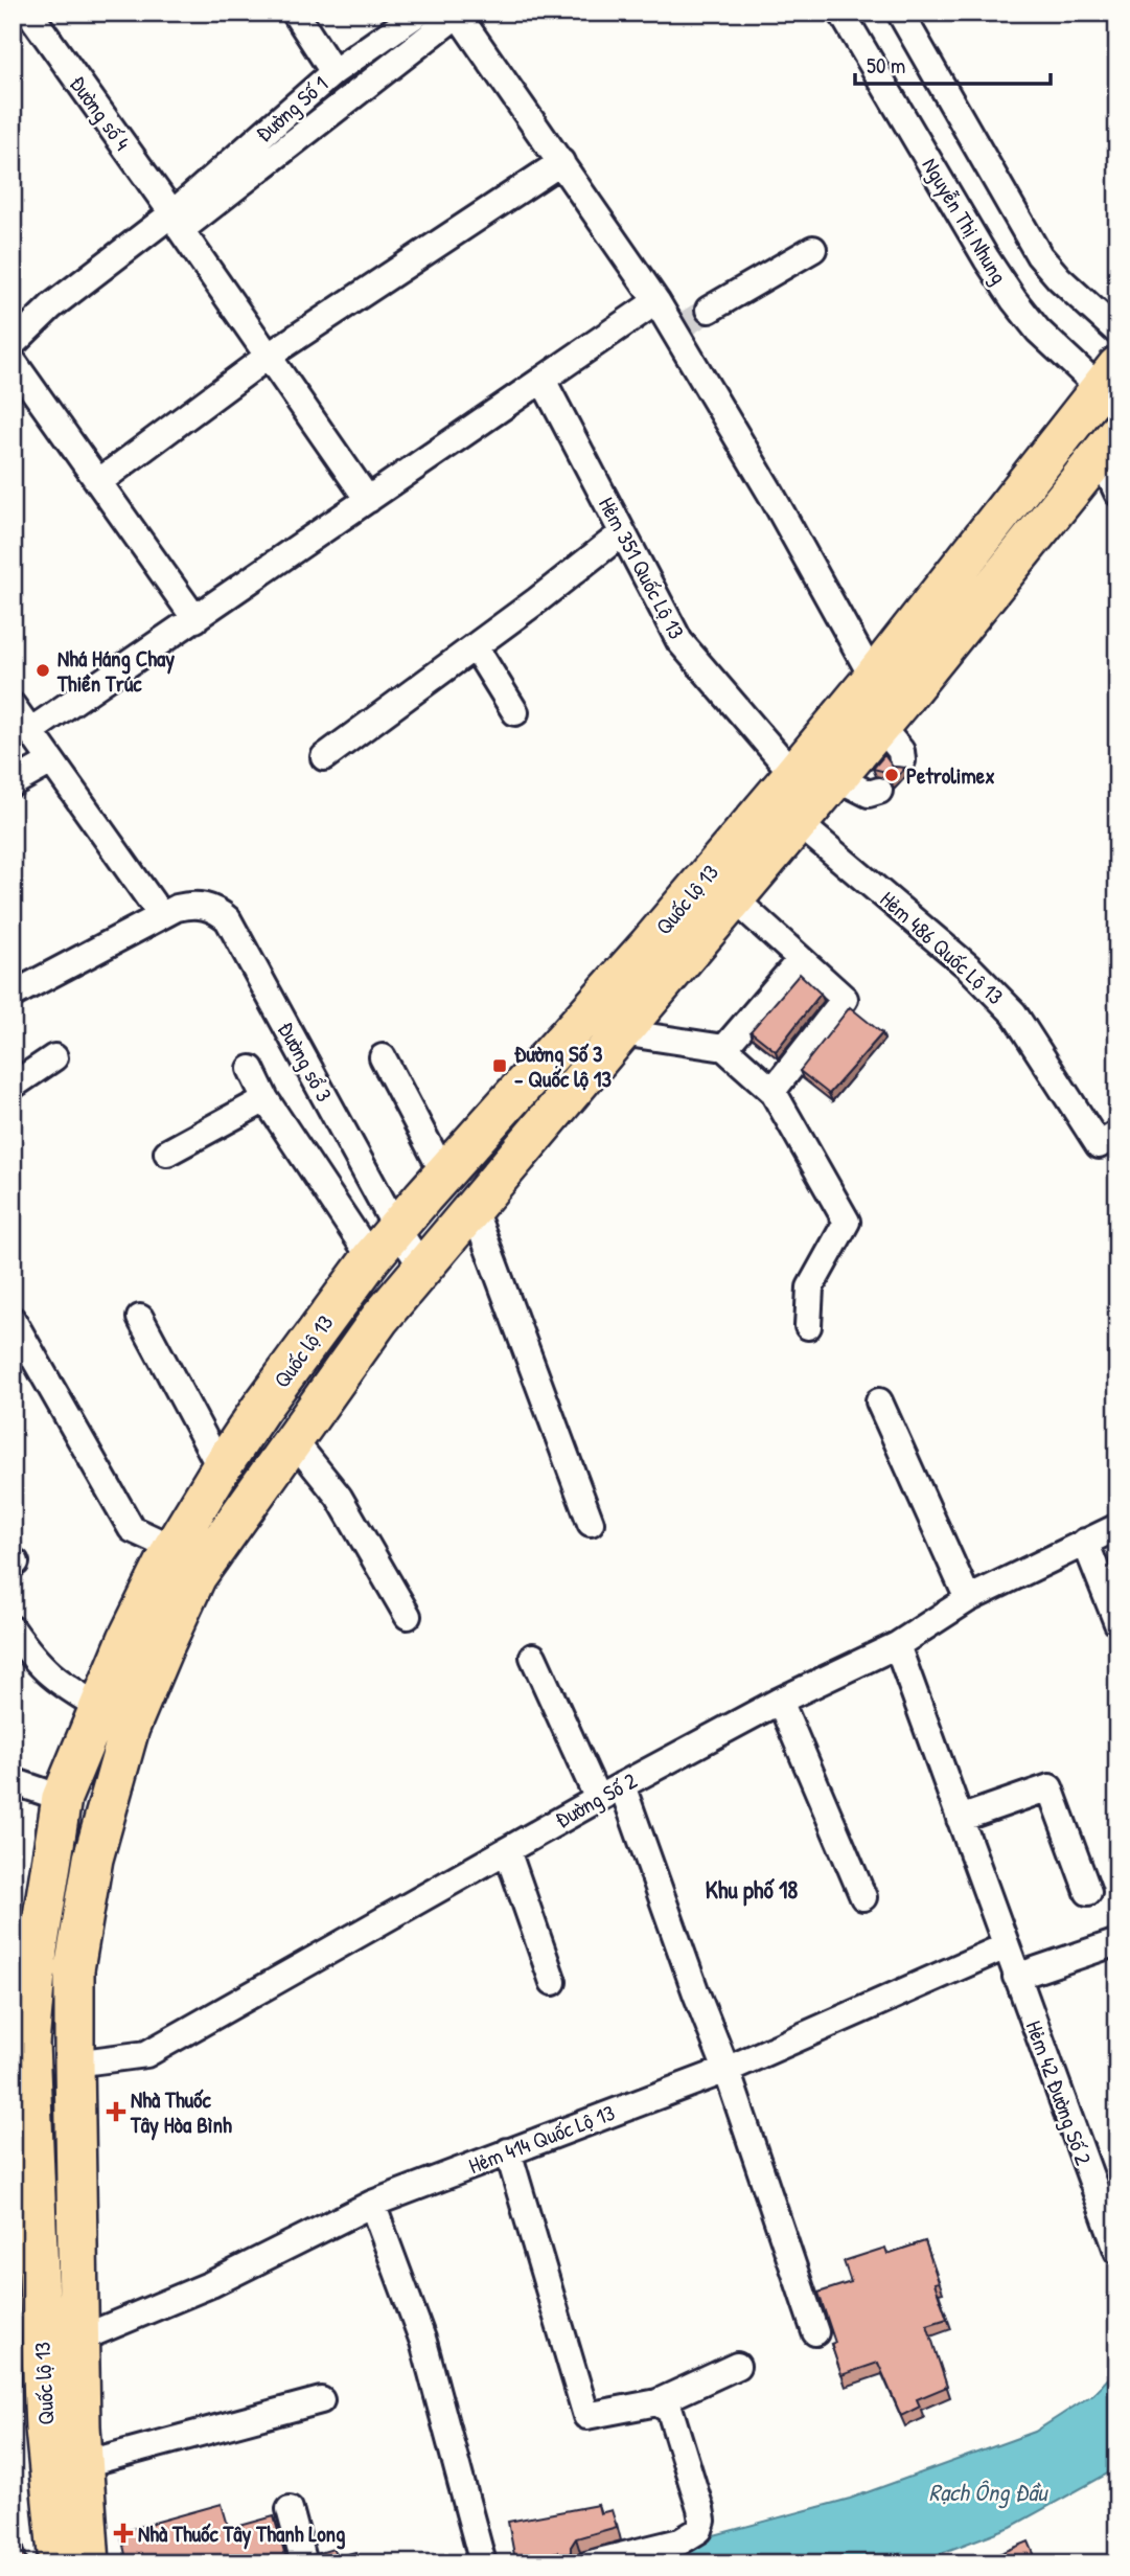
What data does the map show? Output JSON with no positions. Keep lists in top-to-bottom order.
{
  "streets": {
    "highway": ["Quốc lộ 13"],
    "street": [
      "Đường Số 1",
      "Đường số 4",
      "Nguyễn Thị Nhung",
      "Hẻm 351 Quốc Lộ 13",
      "Hẻm 486 Quốc Lộ 13",
      "Đường sổ 3",
      "Đường Số 2",
      "Hẻm 42 Đường Số 2",
      "Hẻm 414 Quốc Lộ 13"
    ]
  },
  "crossings": [
    ["Đường Số 1", "Đường số 4"],
    ["Nguyễn Thị Nhung", "Quốc lộ 13"],
    ["Hẻm 351 Quốc Lộ 13", "Quốc lộ 13"],
    ["Quốc lộ 13", "Hẻm 486 Quốc Lộ 13"],
    ["Quốc lộ 13", "Đường sổ 3"],
    ["Quốc lộ 13", "Đường Số 2"],
    ["Quốc lộ 13", "Hẻm 414 Quốc Lộ 13"],
    ["Đường Số 2", "Hẻm 42 Đường Số 2"],
    ["Hẻm 42 Đường Số 2", "Hẻm 414 Quốc Lộ 13"]
  ],
  "districts": ["Khu phố 18"],
  "water": ["Rạch Ông Đầu"],
  "places": {
    "other": ["Nhá Háng Chay Thiền Trúc", "Petrolimex"],
    "transit": ["Đường Số 3 - Quốc lộ 13"],
    "health": ["Nhà Thuốc Tây Hòa Bình", "Nhà Thuốc Tây Thanh Long"]
  },
  "scale_bar": "50 m"
}
